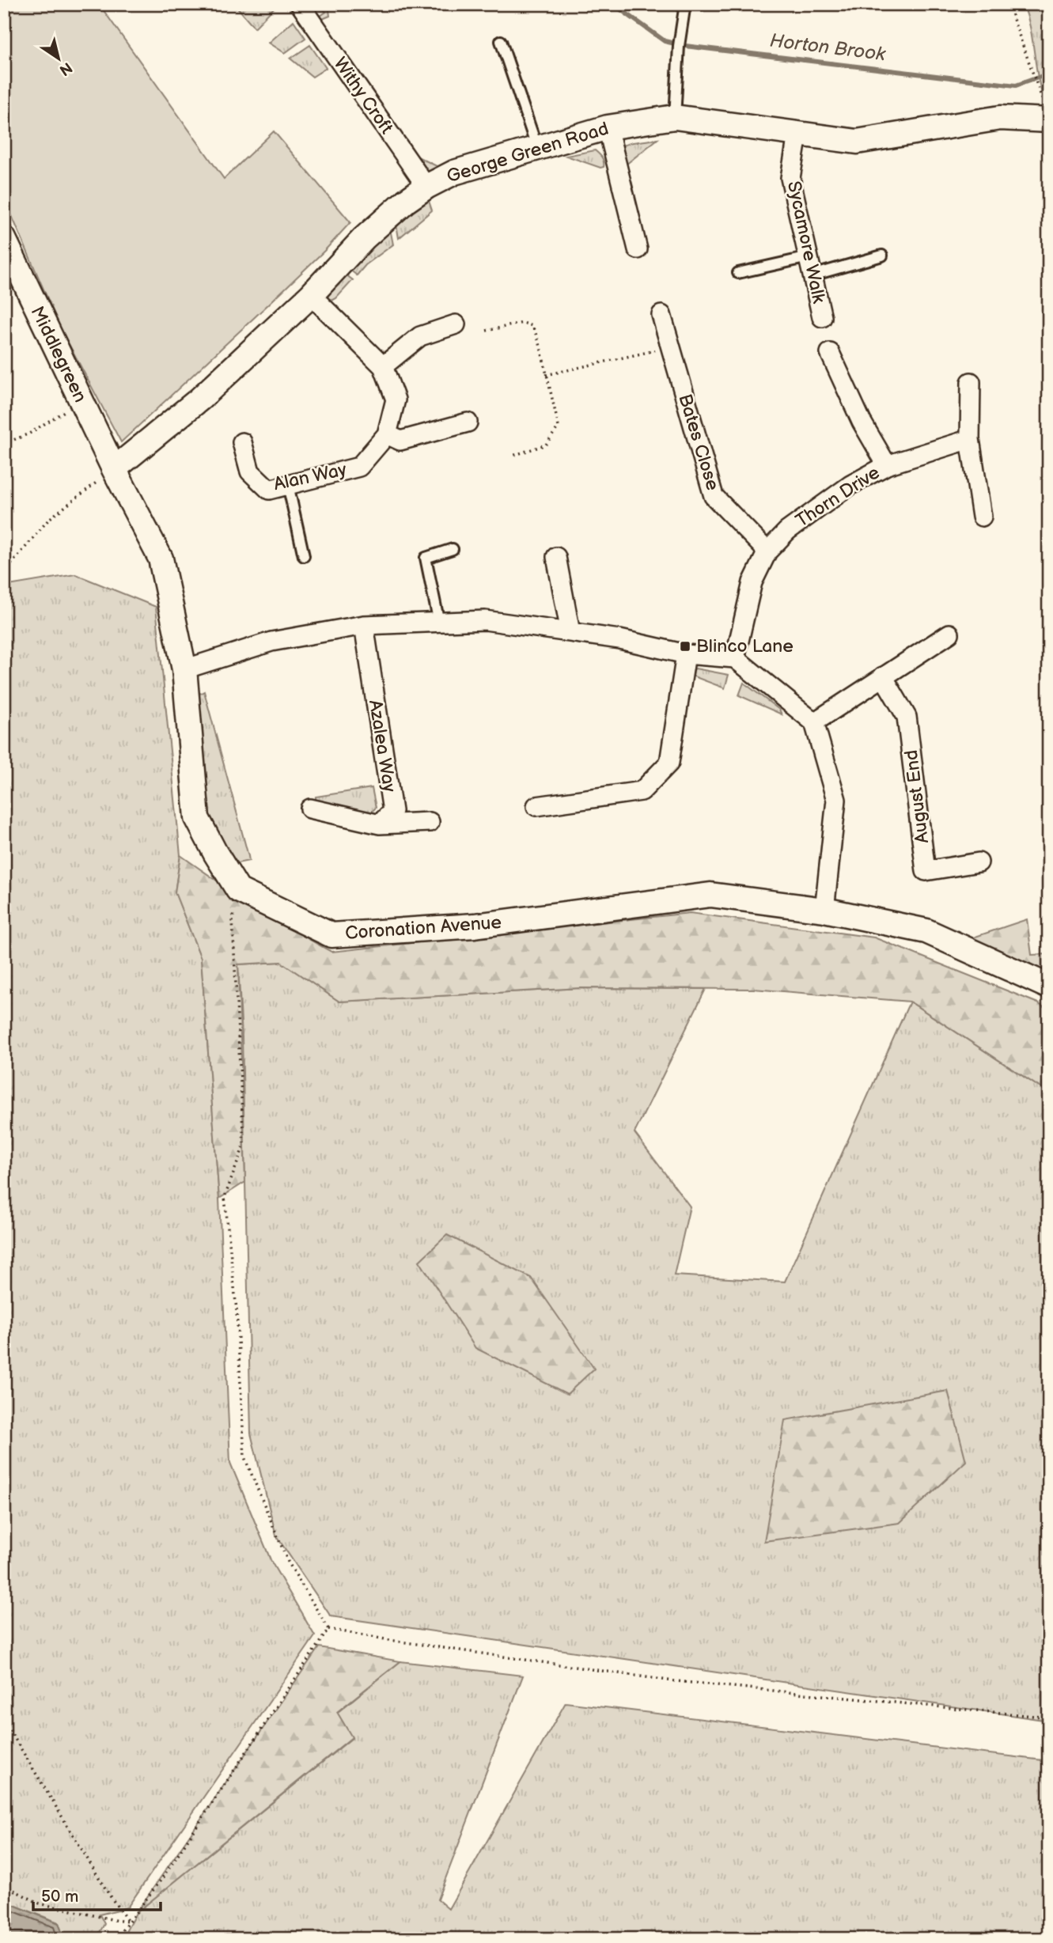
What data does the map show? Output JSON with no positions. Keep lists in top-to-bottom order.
{
  "streets": {
    "street": [
      "Withy Croft",
      "George Green Road",
      "Sycamore Walk",
      "Middlegreen",
      "Bates Close",
      "Alan Way",
      "Thorn Drive",
      "Azalea Way",
      "August End",
      "Coronation Avenue"
    ]
  },
  "crossings": [
    ["Withy Croft", "George Green Road"],
    ["George Green Road", "Sycamore Walk"],
    ["George Green Road", "Middlegreen"],
    ["George Green Road", "Alan Way"],
    ["Bates Close", "Thorn Drive"]
  ],
  "water": ["Horton Brook"],
  "places": {
    "transit": ["Blinco Lane"]
  },
  "scale_bar": "50 m",
  "north": "bottom right"
}
